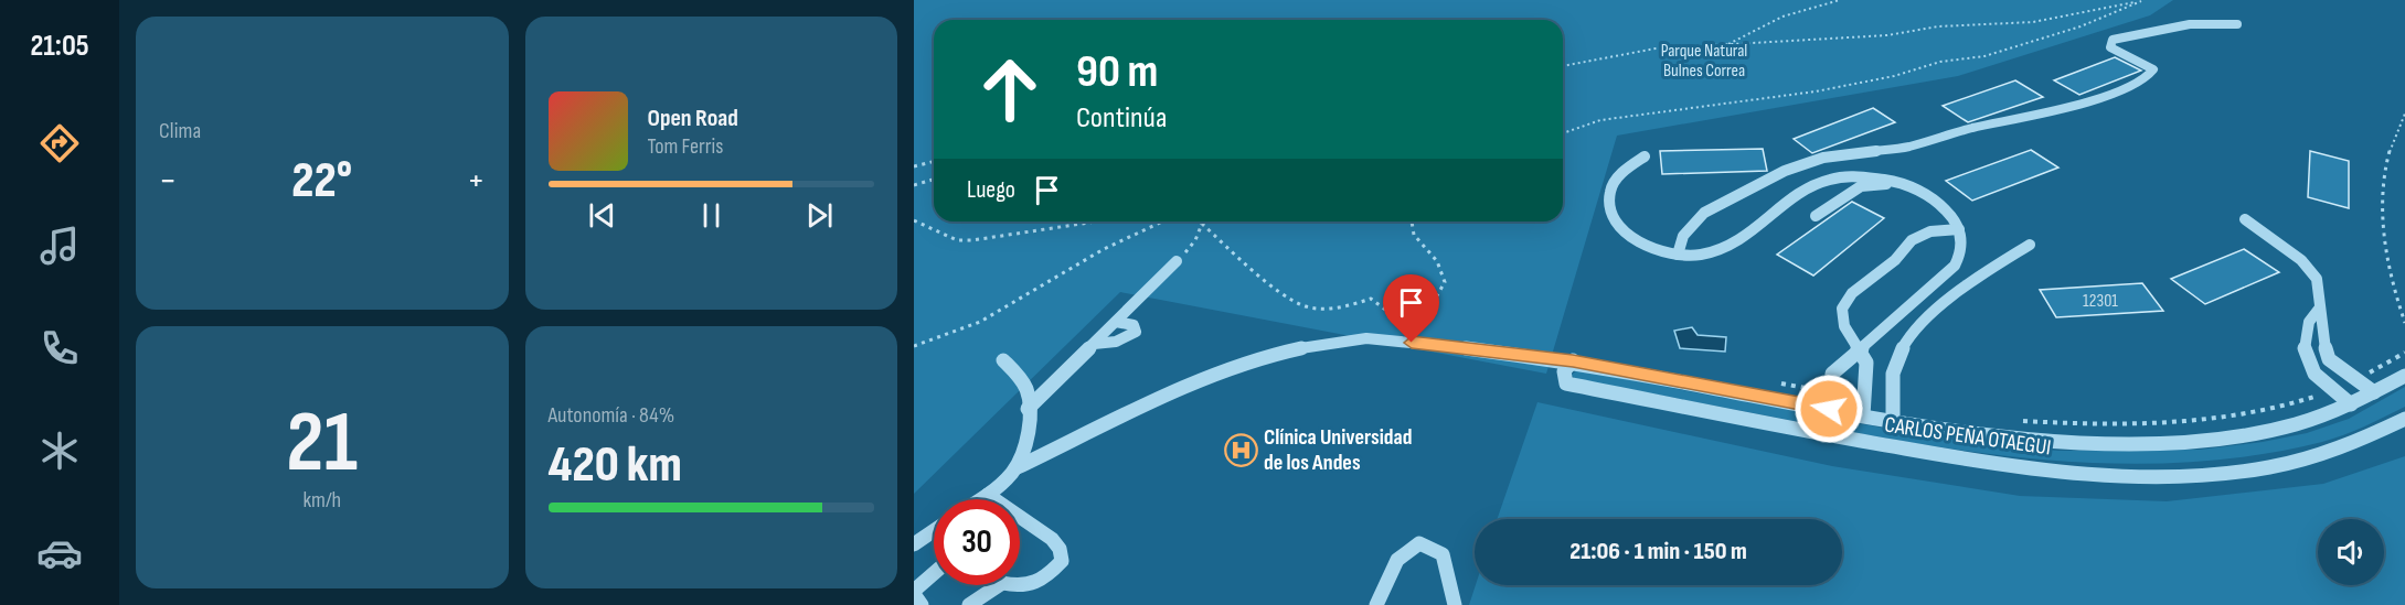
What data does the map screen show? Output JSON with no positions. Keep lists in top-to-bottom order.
{
  "streets": {
    "street": ["CARLOS PEÑA OTAEGUI"]
  },
  "parks": ["Parque Natural Bulnes Correa"],
  "places": {
    "hospital": ["Clínica Universidad de los Andes"]
  },
  "house_numbers": ["12301"],
  "page": {
    "tabs": "21:05",
    "tile": [
      "Clima",
      ["21", "km/h"],
      ["Autonomía · 84%", "420 km"]
    ],
    "turn": ["90 m", "Continúa"],
    "song": ["Open Road", "Tom Ferris"],
    "heat": ["−", "22°", "+"],
    "then": "Luego",
    "limit": "30",
    "trip": "21:06 · 1 min · 150 m"
  }
}
